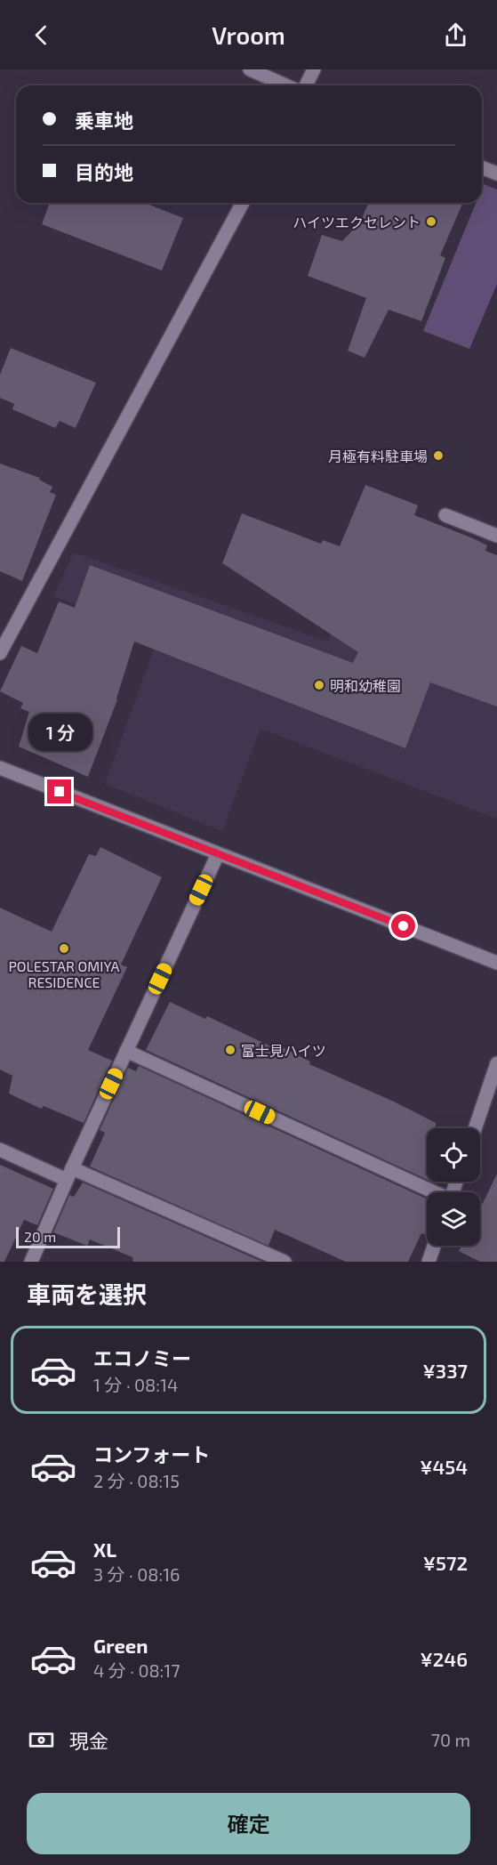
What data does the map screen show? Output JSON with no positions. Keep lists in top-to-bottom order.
{
  "places": [
    "ハイツエクセレント",
    "月極有料駐車場",
    "明和幼稚園",
    "POLESTAR OMIYA RESIDENCE",
    "富士見ハイツ"
  ],
  "scale_bar": "20 m",
  "page": {
    "header": "Vroom",
    "banner": ["乗車地", "目的地"],
    "bubble": "1 分",
    "scale": "20 m",
    "heading": "車両を選択",
    "list": [
      {
        "name": "エコノミー",
        "note": "1 分 · 08:14",
        "value": "¥337"
      },
      {
        "name": "コンフォート",
        "note": "2 分 · 08:15",
        "value": "¥454"
      },
      {
        "name": "XL",
        "note": "3 分 · 08:16",
        "value": "¥572"
      },
      {
        "name": "Green",
        "note": "4 分 · 08:17",
        "value": "¥246"
      }
    ],
    "pay": ["現金", "70 m"],
    "buttons": "確定"
  }
}
